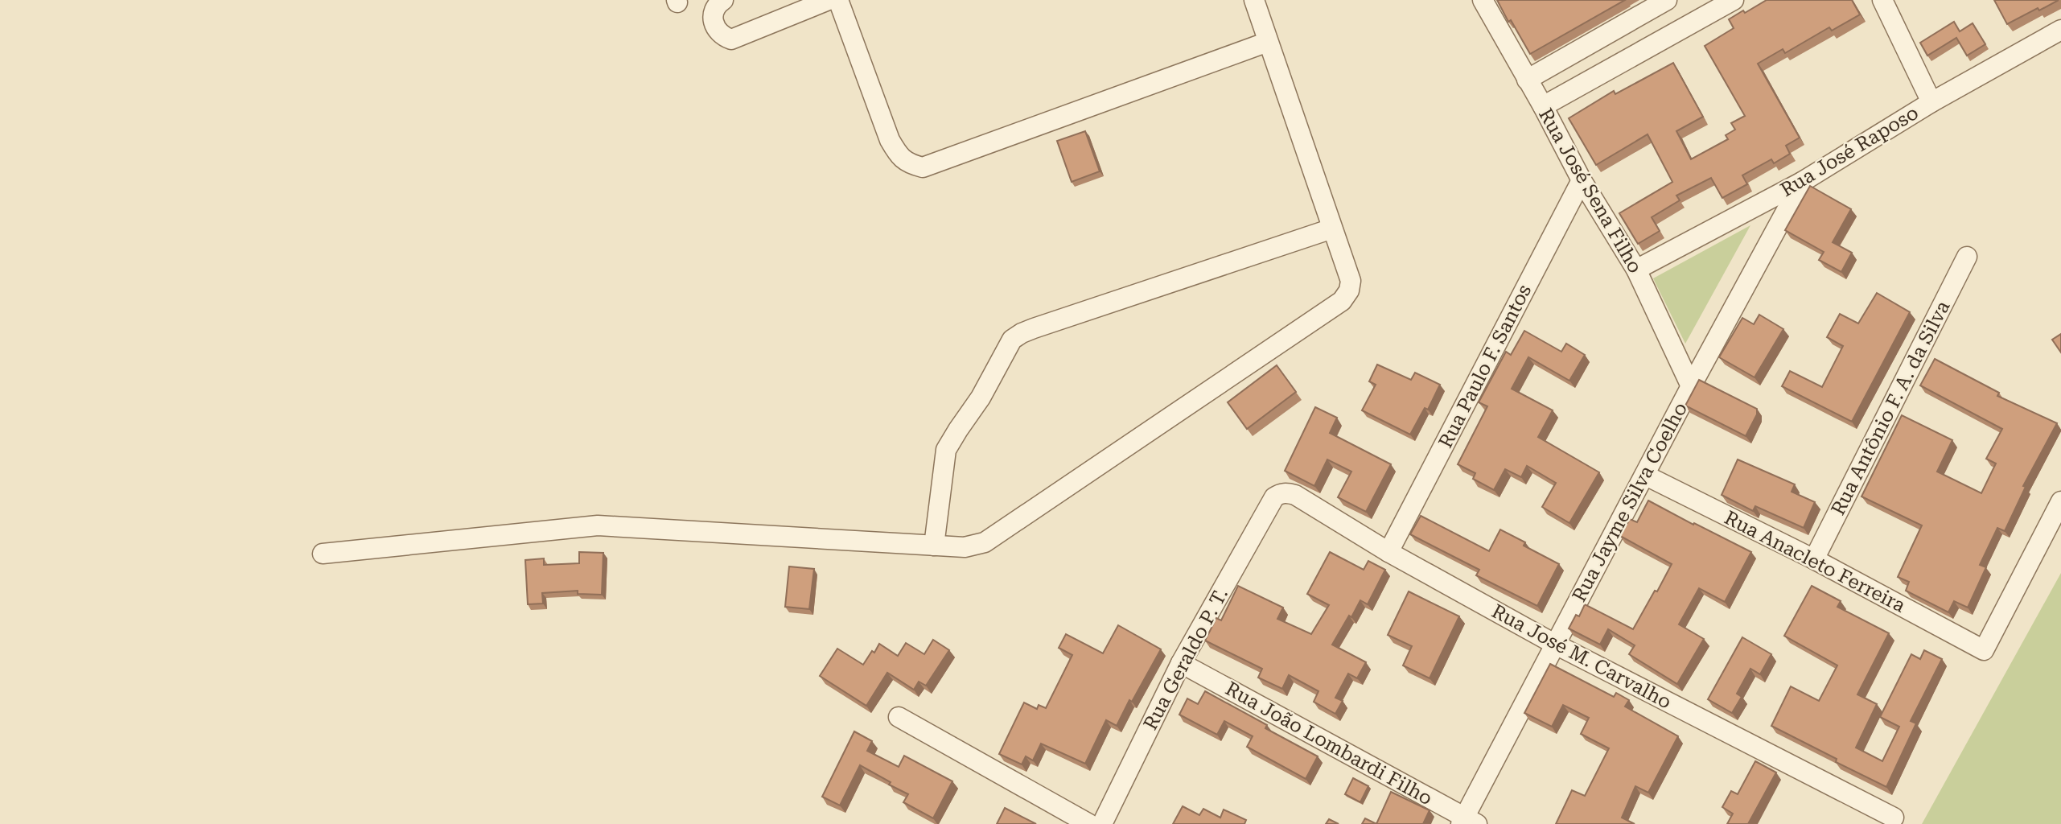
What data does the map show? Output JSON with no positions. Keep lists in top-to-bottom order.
{
  "streets": {
    "street": [
      "Rua José Raposo",
      "Rua José Sena Filho",
      "Rua Paulo F. Santos",
      "Rua Antônio F. A. da Silva",
      "Rua Jayme Silva Coelho",
      "Rua Anacleto Ferreira",
      "Rua José M. Carvalho",
      "Rua Geraldo P. T.",
      "Rua João Lombardi Filho"
    ]
  },
  "crossings": [
    ["Rua José Raposo", "Rua José Sena Filho"],
    ["Rua José Raposo", "Rua Jayme Silva Coelho"],
    ["Rua José Sena Filho", "Rua Paulo F. Santos"],
    ["Rua José Sena Filho", "Rua Jayme Silva Coelho"],
    ["Rua Paulo F. Santos", "Rua José M. Carvalho"],
    ["Rua Antônio F. A. da Silva", "Rua Anacleto Ferreira"],
    ["Rua Jayme Silva Coelho", "Rua Anacleto Ferreira"],
    ["Rua Jayme Silva Coelho", "Rua José M. Carvalho"],
    ["Rua Jayme Silva Coelho", "Rua João Lombardi Filho"],
    ["Rua José M. Carvalho", "Rua Geraldo P. T."],
    ["Rua Geraldo P. T.", "Rua João Lombardi Filho"]
  ]
}
